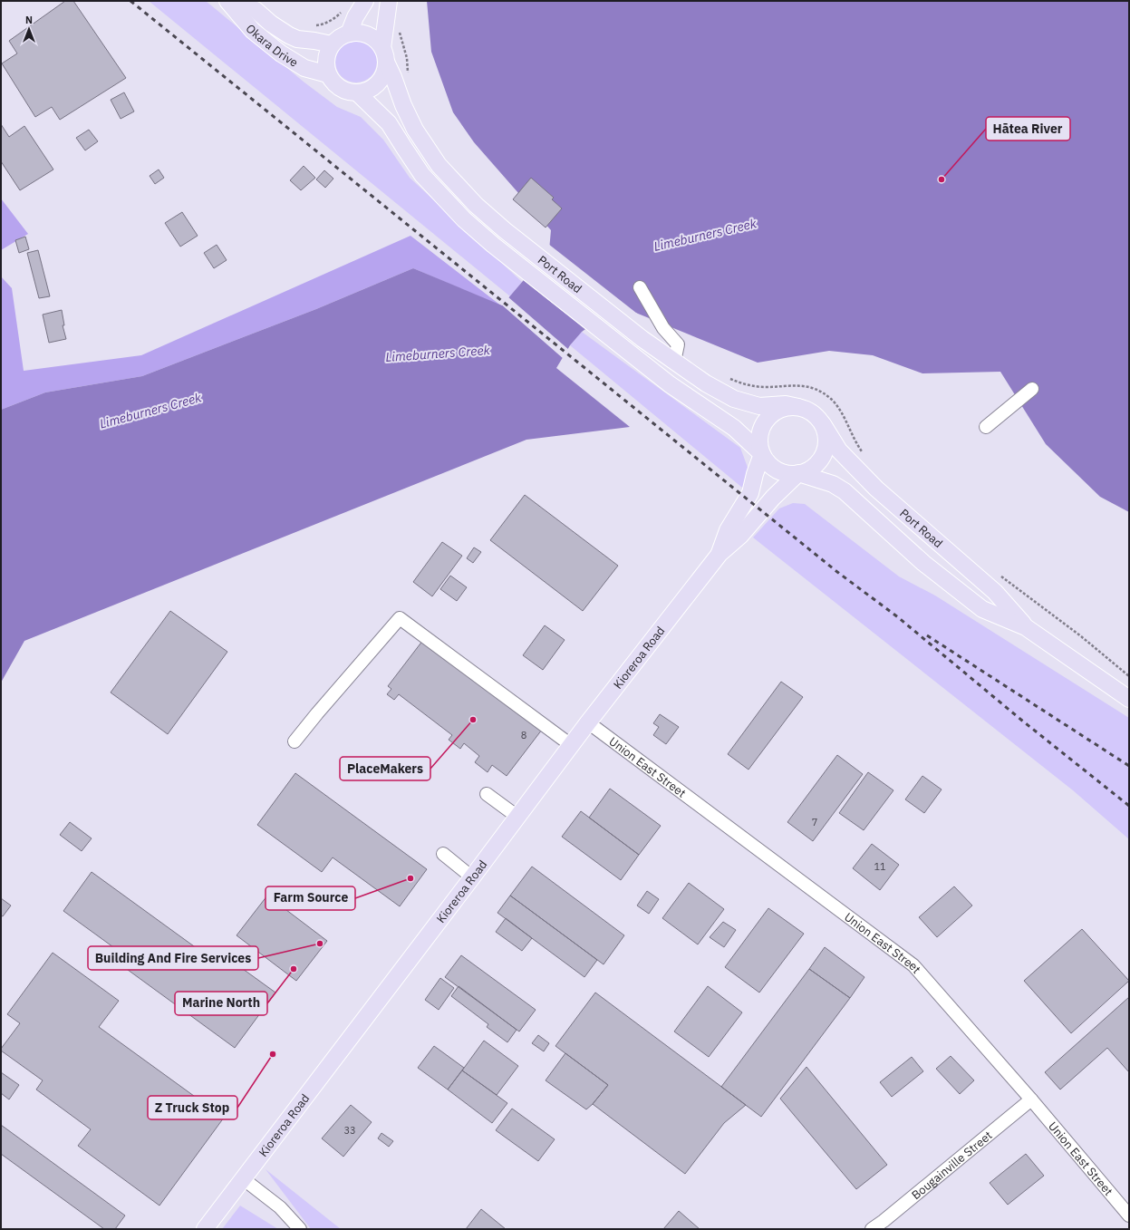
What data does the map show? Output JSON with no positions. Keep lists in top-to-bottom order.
{
  "streets": {
    "main road": ["Okara Drive", "Port Road", "Kioreroa Road"],
    "street": ["Union East Street", "Bougainville Street"]
  },
  "crossings": [
    ["Okara Drive", "Port Road"],
    ["Port Road", "Kioreroa Road"],
    ["Kioreroa Road", "Union East Street"],
    ["Union East Street", "Bougainville Street"]
  ],
  "water": ["Limeburners Creek"],
  "places": [
    "Hātea River",
    "PlaceMakers",
    "Farm Source",
    "Building And Fire Services",
    "Marine North",
    "Z Truck Stop"
  ],
  "house_numbers": [
    "8",
    "7",
    "11",
    "33"
  ],
  "north": "top"
}
